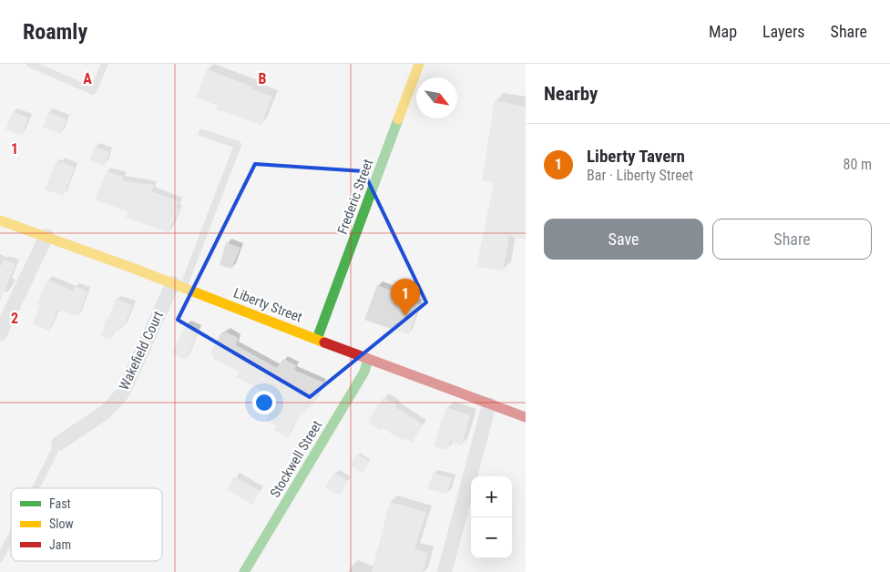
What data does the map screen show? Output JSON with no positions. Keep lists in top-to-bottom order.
{
  "streets": {
    "street": [
      "Frederic Street",
      "Liberty Street",
      "Wakefield Court",
      "Stockwell Street"
    ]
  },
  "crossings": [
    ["Frederic Street", "Liberty Street"],
    ["Liberty Street", "Wakefield Court"],
    ["Liberty Street", "Stockwell Street"]
  ],
  "legend": ["Fast", "Slow", "Jam"],
  "north": "bottom right",
  "page": {
    "header": "Roamly",
    "nav": ["Map", "Layers", "Share"],
    "heading": "Nearby",
    "list": [
      {
        "mark": "1",
        "name": "Liberty Tavern",
        "note": "Bar · Liberty Street",
        "value": "80 m"
      }
    ],
    "buttons": ["Save", "Share"],
    "pins": "1",
    "map_buttons": ["+", "−"]
  },
  "grid": {
    "columns": ["A", "B"],
    "rows": ["1", "2"]
  }
}
